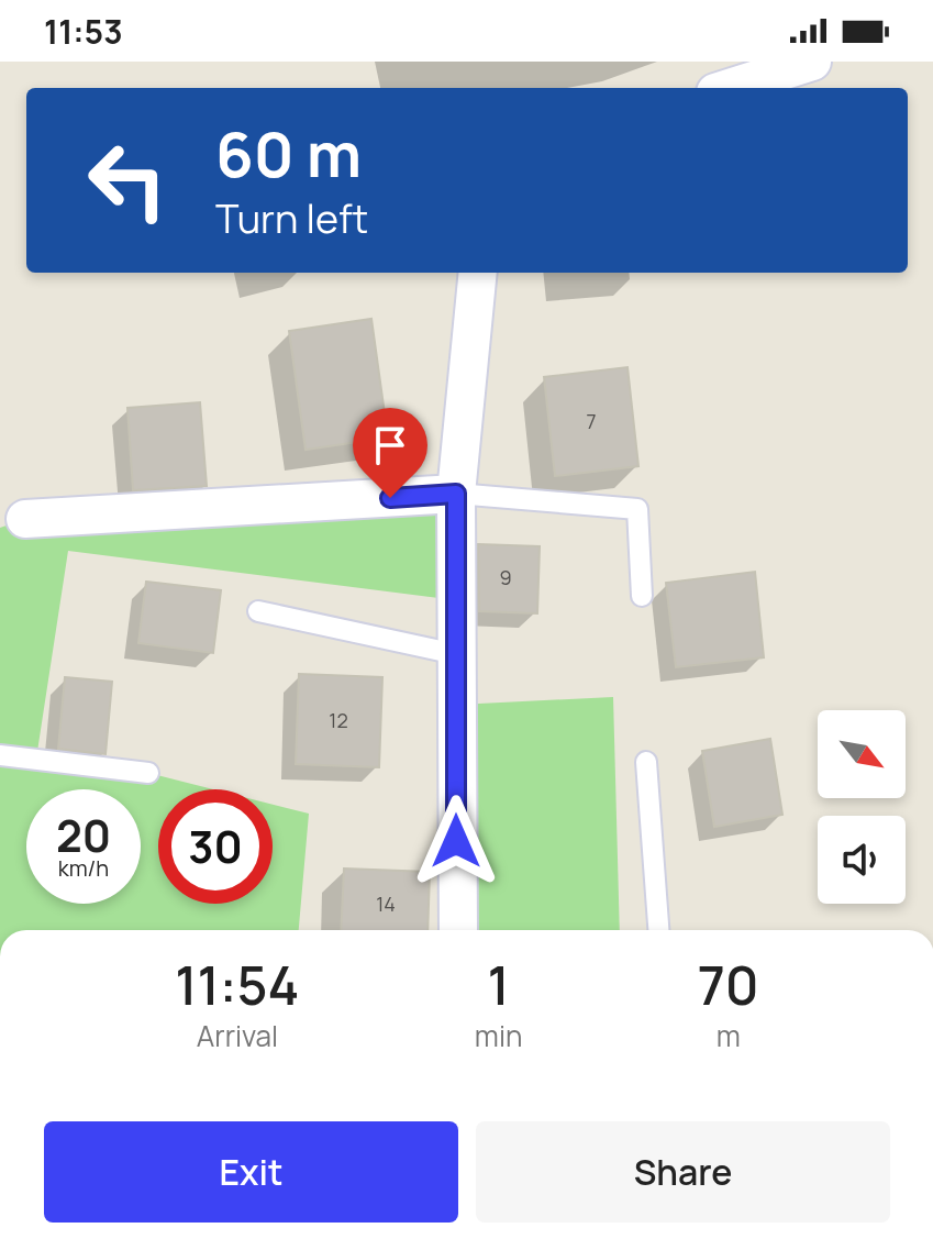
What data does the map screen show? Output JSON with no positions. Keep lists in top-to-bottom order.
{
  "house_numbers": [
    "7",
    "9",
    "12",
    "14"
  ],
  "north": "bottom right",
  "page": {
    "status": "11:53",
    "turn": ["60 m", "Turn left"],
    "speed": "20 km/h",
    "limit": "30",
    "eta": [
      "11:54",
      "Arrival",
      "1",
      "min",
      "70",
      "m"
    ],
    "buttons": ["Exit", "Share"]
  }
}
